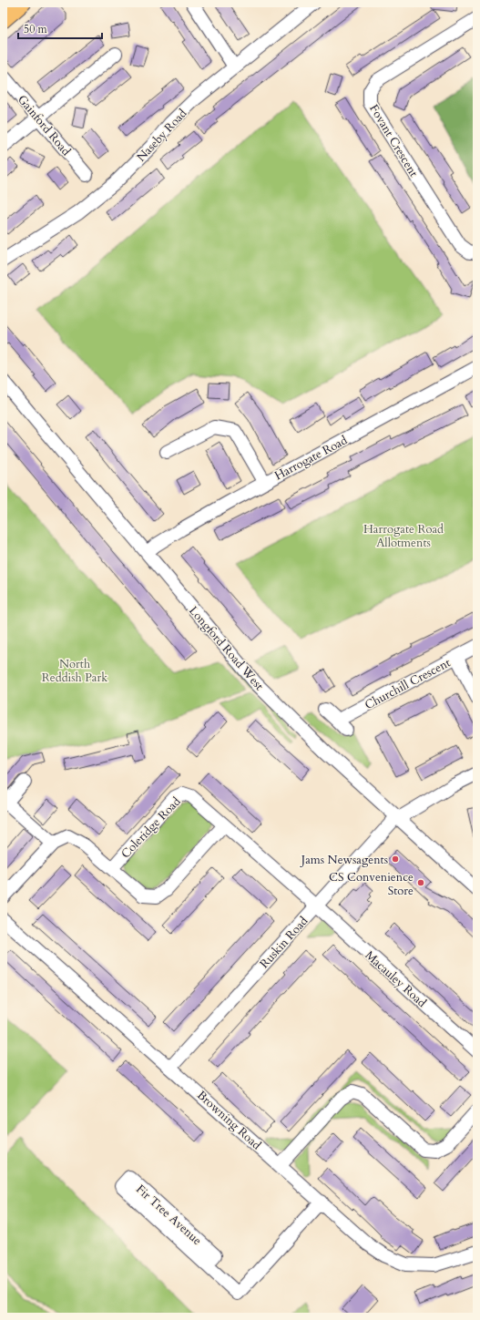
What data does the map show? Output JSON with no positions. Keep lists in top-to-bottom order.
{
  "streets": {
    "street": [
      "Gainford Road",
      "Naseby Road",
      "Fovant Crescent",
      "Harrogate Road",
      "Longford Road West",
      "Churchill Crescent",
      "Coleridge Road",
      "Ruskin Road",
      "Macauley Road",
      "Browning Road",
      "Fir Tree Avenue"
    ]
  },
  "crossings": [
    ["Harrogate Road", "Longford Road West"],
    ["Longford Road West", "Ruskin Road"],
    ["Coleridge Road", "Ruskin Road"],
    ["Coleridge Road", "Macauley Road"],
    ["Ruskin Road", "Macauley Road"],
    ["Ruskin Road", "Browning Road"],
    ["Browning Road", "Fir Tree Avenue"]
  ],
  "parks": ["Harrogate Road Allotments", "North Reddish Park"],
  "places": ["Jams Newsagents", "CS Convenience Store"],
  "scale_bar": "50 m"
}
